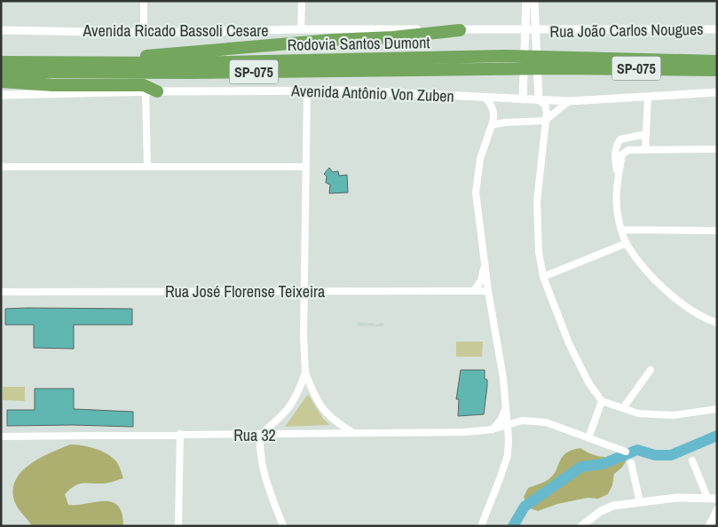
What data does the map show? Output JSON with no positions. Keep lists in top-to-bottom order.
{
  "streets": {
    "highway": ["Rodovia Santos Dumont", "SP-075"],
    "street": [
      "Avenida Ricado Bassoli Cesare",
      "Rua João Carlos Nougues",
      "Avenida Antônio Von Zuben",
      "Rua José Florense Teixeira",
      "Rua 32"
    ]
  },
  "crossings": [
    ["Avenida Ricado Bassoli Cesare", "Rua João Carlos Nougues"]
  ]
}
